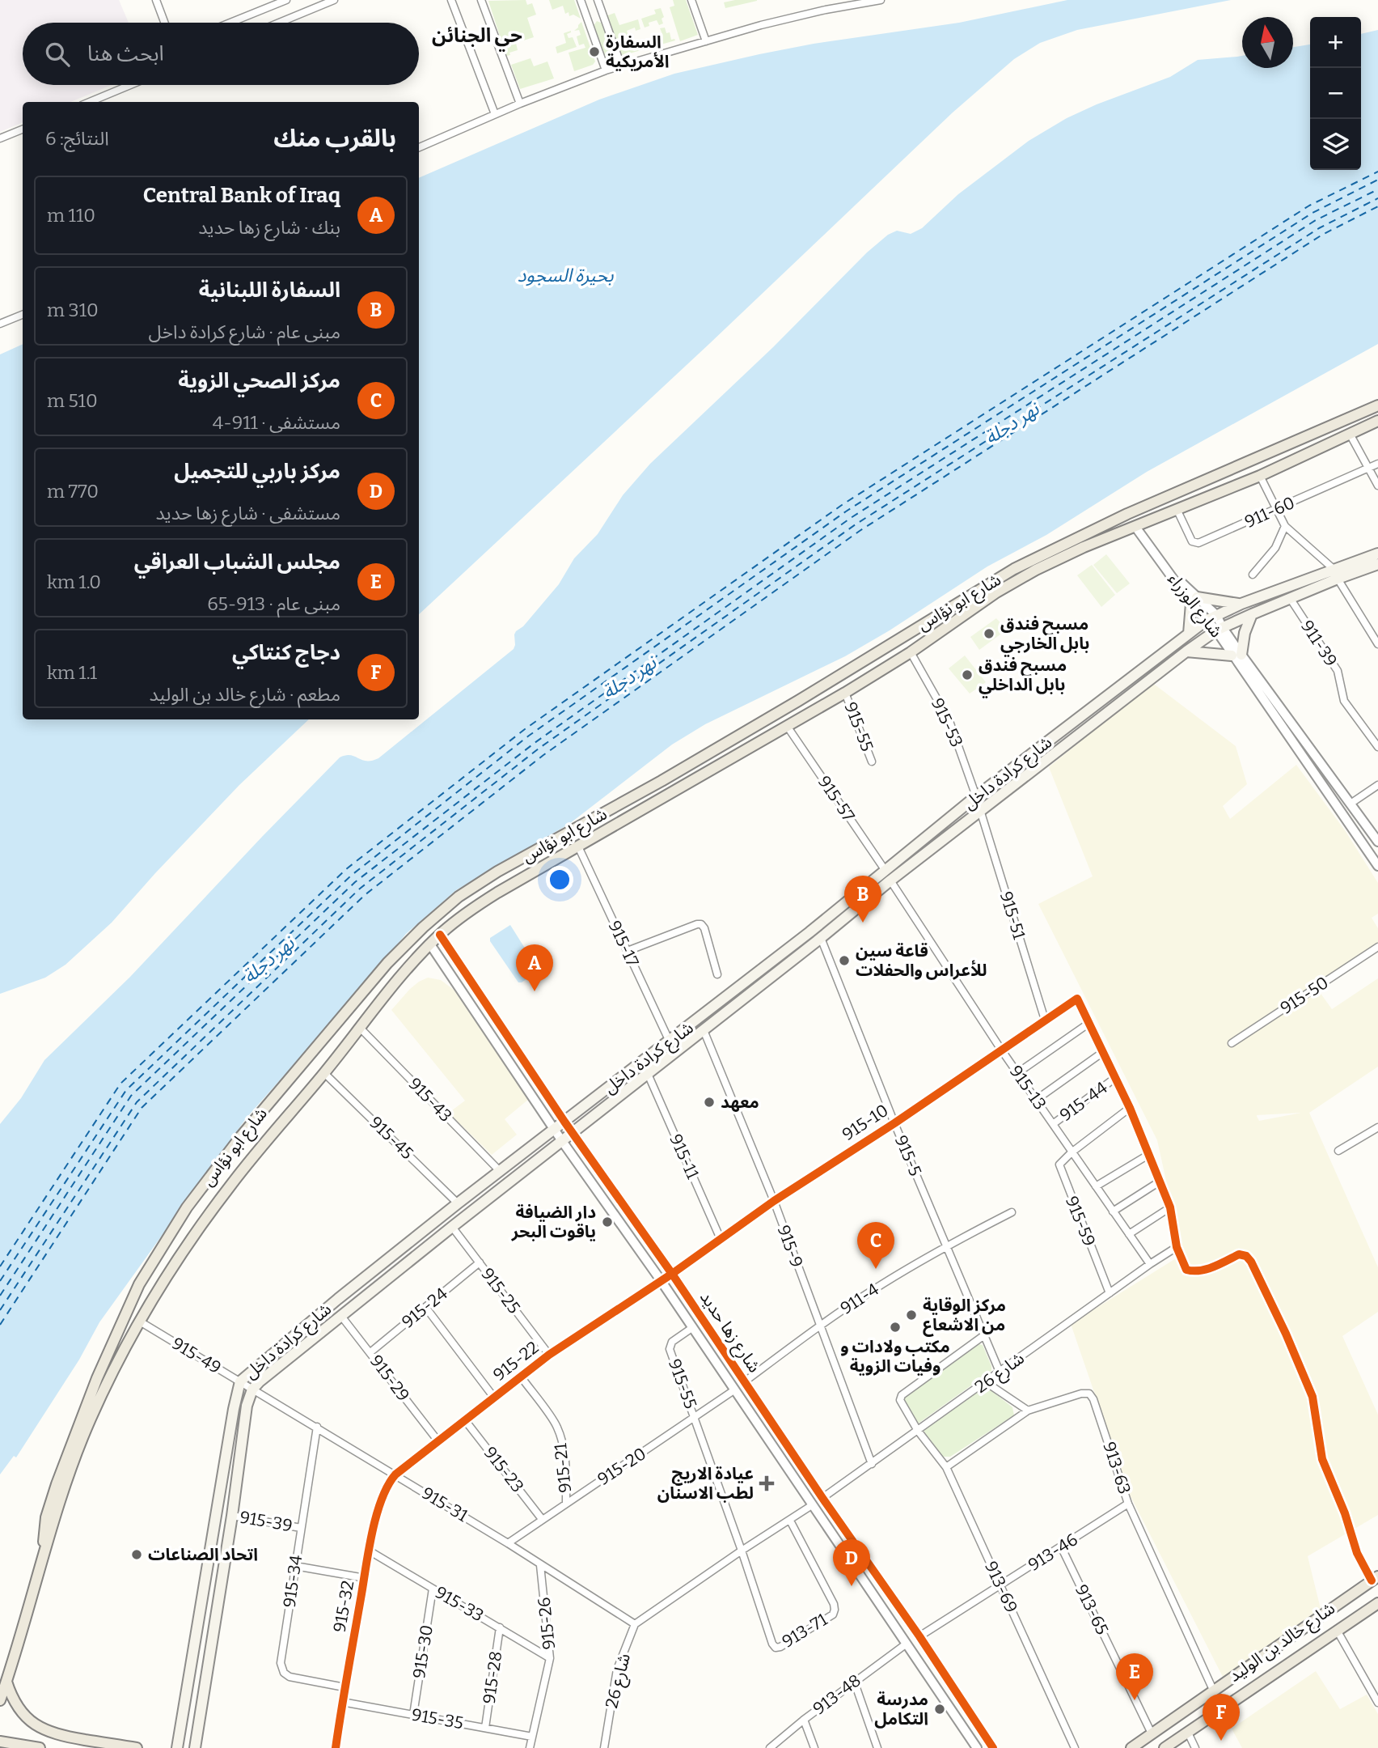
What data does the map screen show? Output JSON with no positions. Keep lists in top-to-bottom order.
{
  "streets": {
    "main road": ["شارع ابو نؤاس", "شارع كرادة داخل", "شارع خالد بن الوليد"],
    "street": [
      "911-60",
      "شارع الوزراء",
      "911-39",
      "915-53",
      "915-55",
      "915-57",
      "915-51",
      "915-17",
      "915-50",
      "915-13",
      "915-43",
      "915-44",
      "915-10",
      "915-45",
      "915-5",
      "915-11",
      "915-59",
      "915-9",
      "915-25",
      "911-4",
      "915-24",
      "شارع زها حديد",
      "915-49",
      "915-22",
      "شارع 26",
      "915-29",
      "915-20",
      "915-21",
      "913-63",
      "915-23",
      "915-31",
      "915-39",
      "913-46",
      "915-34",
      "913-69",
      "915-33",
      "915-32",
      "913-65",
      "915-26",
      "913-71",
      "915-30",
      "915-28",
      "913-48",
      "915-35"
    ]
  },
  "crossings": [
    ["911-60", "شارع ابو نؤاس"],
    ["شارع ابو نؤاس", "شارع الوزراء"],
    ["شارع ابو نؤاس", "915-53"],
    ["شارع ابو نؤاس", "915-55"],
    ["شارع ابو نؤاس", "915-57"],
    ["شارع ابو نؤاس", "915-17"],
    ["شارع ابو نؤاس", "915-43"],
    ["شارع ابو نؤاس", "915-45"],
    ["شارع ابو نؤاس", "شارع زها حديد"],
    ["شارع ابو نؤاس", "915-49"],
    ["شارع الوزراء", "شارع كرادة داخل"],
    ["911-39", "شارع كرادة داخل"],
    ["915-53", "شارع كرادة داخل"],
    ["915-55", "شارع زها حديد"],
    ["915-55", "915-20"],
    ["شارع كرادة داخل", "915-57"],
    ["شارع كرادة داخل", "915-51"],
    ["شارع كرادة داخل", "915-17"],
    ["شارع كرادة داخل", "915-13"],
    ["شارع كرادة داخل", "915-43"],
    ["شارع كرادة داخل", "915-45"],
    ["شارع كرادة داخل", "915-5"],
    ["شارع كرادة داخل", "915-11"],
    ["شارع كرادة داخل", "915-9"],
    ["شارع كرادة داخل", "915-25"],
    ["شارع كرادة داخل", "شارع زها حديد"],
    ["شارع كرادة داخل", "915-49"],
    ["شارع كرادة داخل", "915-29"],
    ["شارع كرادة داخل", "915-31"],
    ["شارع كرادة داخل", "915-39"],
    ["915-57", "915-13"],
    ["915-51", "915-10"],
    ["915-13", "915-44"],
    ["915-13", "915-10"],
    ["915-13", "915-59"],
    ["915-13", "شارع 26"],
    ["915-10", "915-5"],
    ["915-10", "915-11"],
    ["915-10", "915-9"],
    ["915-10", "شارع زها حديد"],
    ["915-5", "911-4"],
    ["915-5", "شارع 26"],
    ["915-5", "913-69"],
    ["915-59", "شارع 26"],
    ["915-9", "911-4"],
    ["915-9", "شارع 26"],
    ["915-25", "915-24"],
    ["915-25", "915-22"],
    ["911-4", "شارع زها حديد"],
    ["915-24", "915-29"],
    ["شارع زها حديد", "915-22"],
    ["شارع زها حديد", "شارع 26"],
    ["شارع زها حديد", "915-20"],
    ["شارع زها حديد", "913-46"],
    ["شارع زها حديد", "913-48"],
    ["915-49", "915-31"],
    ["915-22", "915-29"],
    ["915-22", "915-21"],
    ["915-22", "915-23"],
    ["915-22", "915-31"],
    ["915-22", "915-32"],
    ["شارع 26", "915-31"],
    ["شارع 26", "913-69"],
    ["915-20", "915-21"],
    ["915-20", "915-23"],
    ["915-20", "915-31"],
    ["913-63", "913-46"],
    ["913-63", "913-69"],
    ["913-63", "شارع خالد بن الوليد"],
    ["915-31", "915-34"],
    ["915-31", "915-32"],
    ["915-31", "915-26"],
    ["915-39", "915-34"],
    ["913-46", "913-69"],
    ["913-46", "913-65"],
    ["915-34", "915-32"],
    ["915-33", "915-32"],
    ["915-33", "915-26"],
    ["915-33", "915-30"],
    ["915-33", "915-28"],
    ["915-32", "915-35"],
    ["913-65", "شارع خالد بن الوليد"],
    ["915-26", "915-35"],
    ["915-30", "915-35"],
    ["915-28", "915-35"]
  ],
  "districts": ["حي الجنائن"],
  "water": ["بحيرة السجود", "نهر دجلة"],
  "places": {
    "other": [
      "السفارة الأمريكية",
      "مسبح فندق بابل الخارجي",
      "مسبح فندق بابل الداخلي",
      "قاعة سين للأعراس والحفلات",
      "معهد",
      "دار الضيافة ياقوت البحر",
      "مركز الوقاية من الاشعاع",
      "مكتب ولادات و وفيات الزوية",
      "اتحاد الصناعات",
      "مدرسة التكامل"
    ],
    "health": ["عيادة الاريج لطب الاسنان"]
  },
  "north": "top",
  "page": {
    "map_buttons": ["+", "−"],
    "search": "ابحث هنا",
    "heading": ["بالقرب منك", "النتائج: 6"],
    "list": [
      {
        "mark": "A",
        "name": "Central Bank of Iraq",
        "note": "بنك · شارع زها حديد",
        "value": "110 m"
      },
      {
        "mark": "B",
        "name": "السفارة اللبنانية",
        "note": "مبنى عام · شارع كرادة داخل",
        "value": "310 m"
      },
      {
        "mark": "C",
        "name": "مركز الصحي الزوية",
        "note": "مستشفى · 911-4",
        "value": "510 m"
      },
      {
        "mark": "D",
        "name": "مركز باربي للتجميل",
        "note": "مستشفى · شارع زها حديد",
        "value": "770 m"
      },
      {
        "mark": "E",
        "name": "مجلس الشباب العراقي",
        "note": "مبنى عام · 913-65",
        "value": "1.0 km"
      },
      {
        "mark": "F",
        "name": "دجاج كنتاكي",
        "note": "مطعم · شارع خالد بن الوليد",
        "value": "1.1 km"
      }
    ],
    "pins": [
      "B",
      "A",
      "C",
      "D",
      "E",
      "F"
    ]
  }
}
